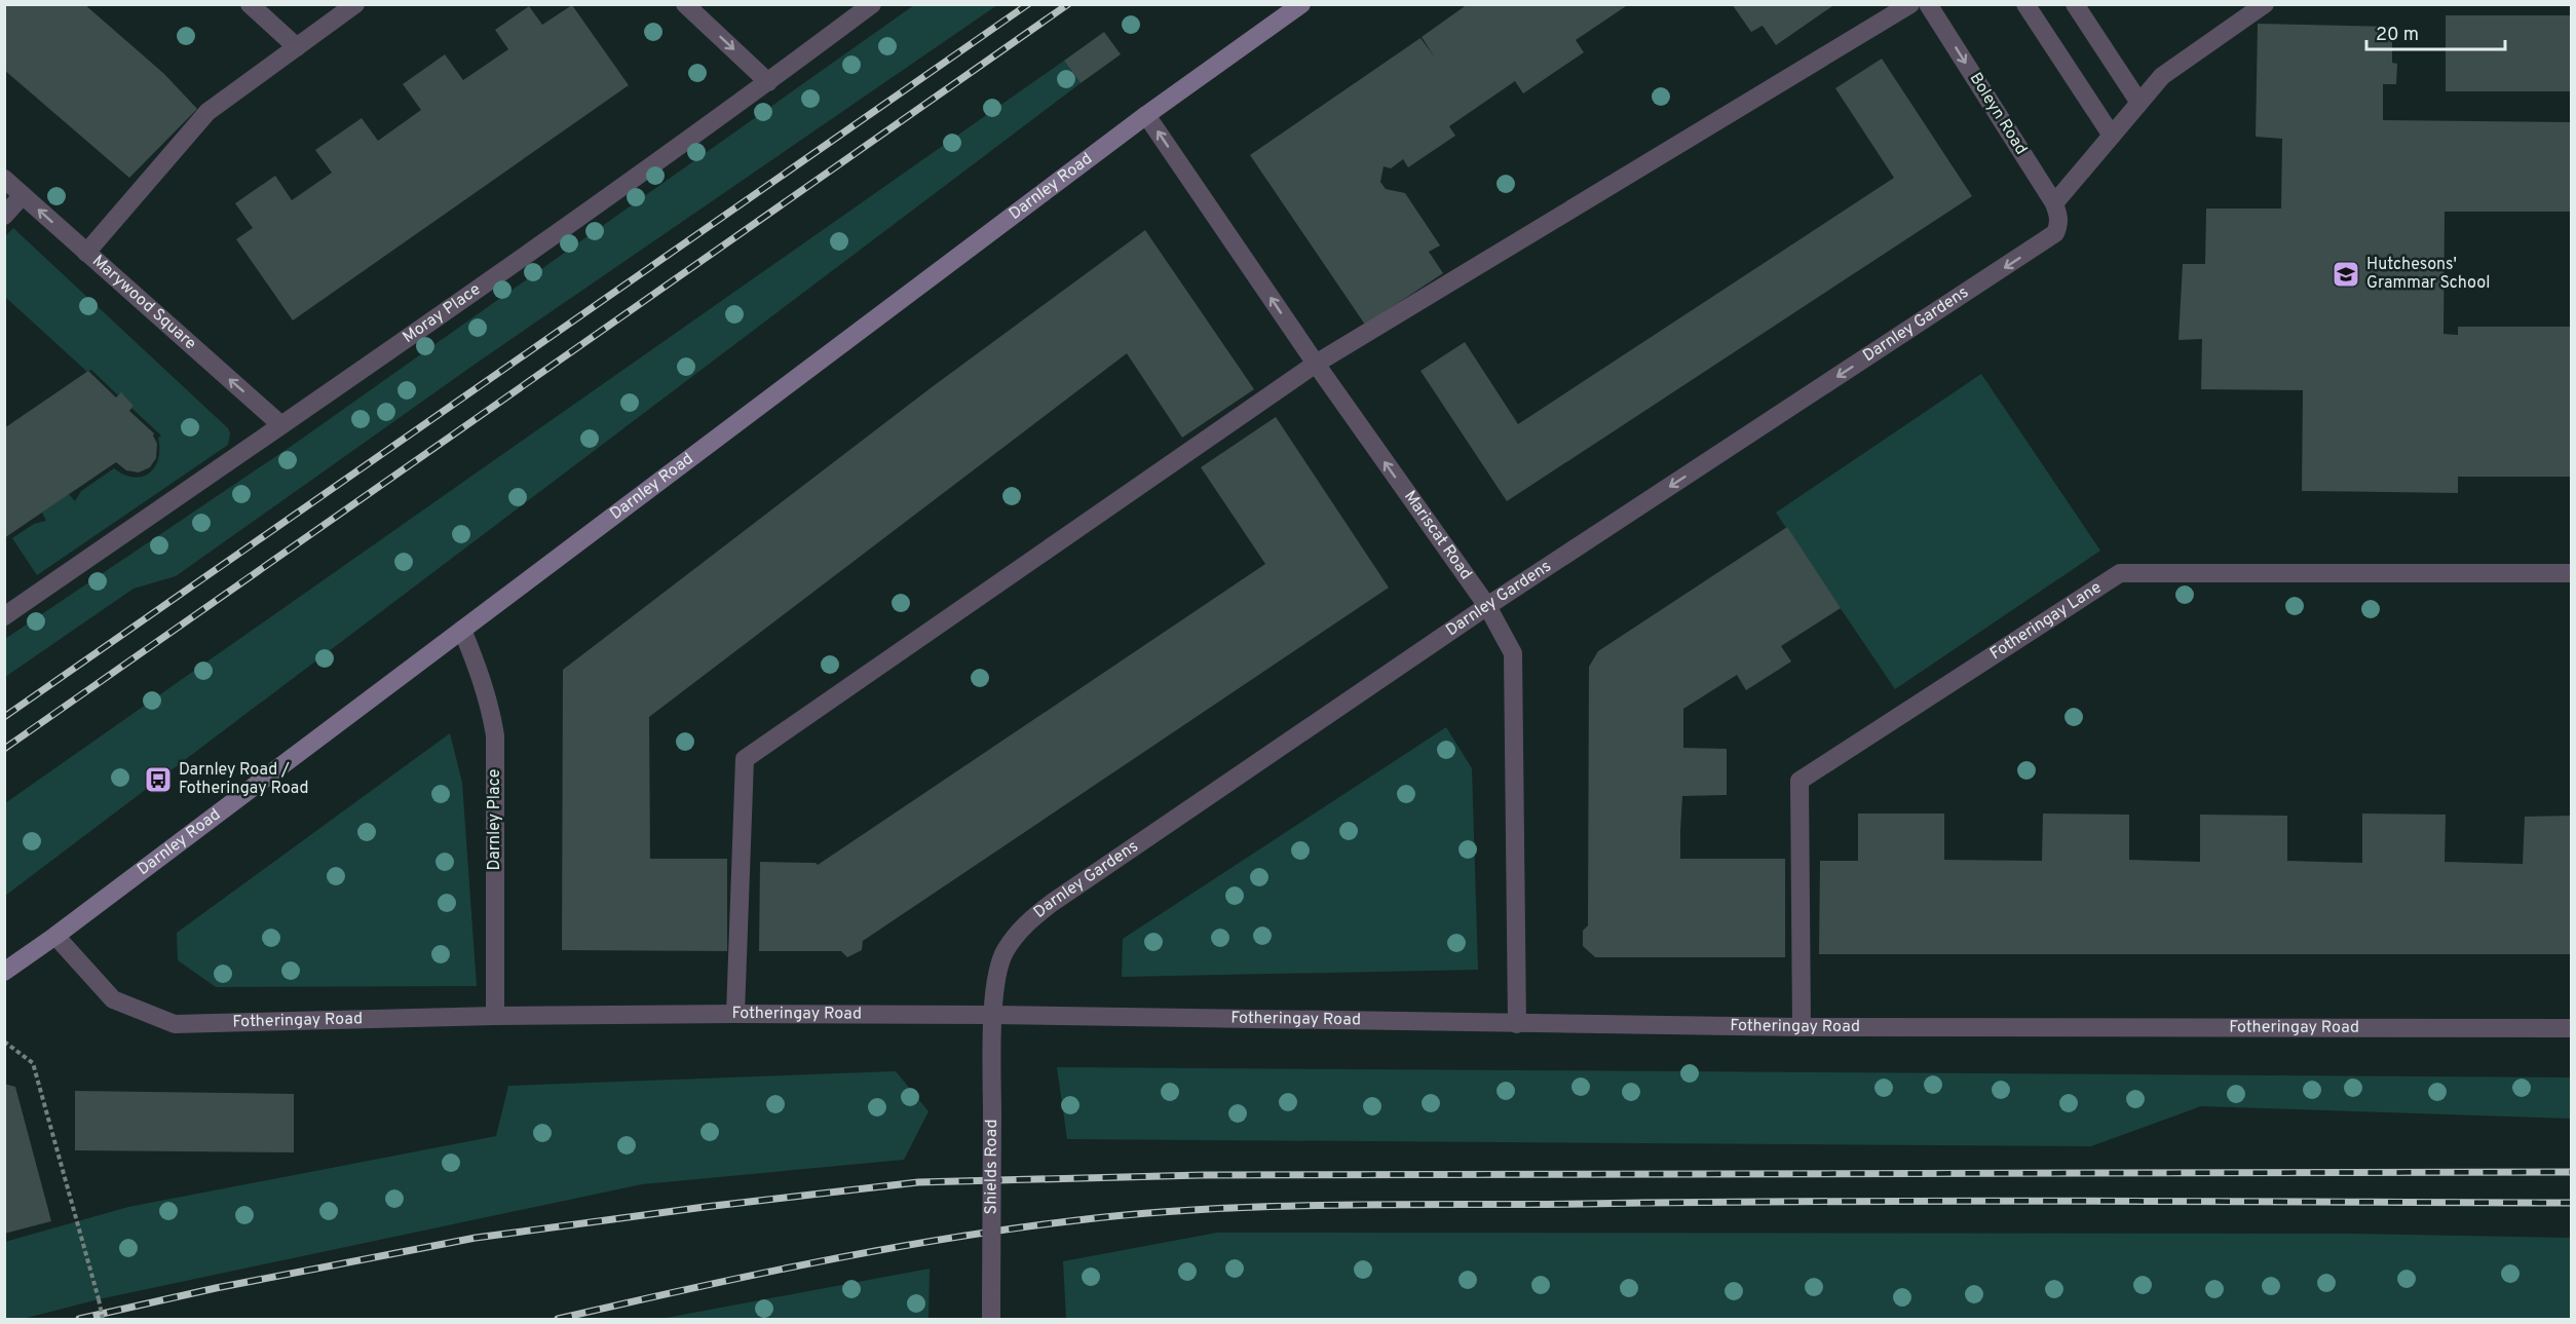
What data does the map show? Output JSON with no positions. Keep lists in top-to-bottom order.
{
  "streets": {
    "main road": ["Darnley Road"],
    "street": [
      "Boleyn Road",
      "Marywood Square",
      "Moray Place",
      "Darnley Gardens",
      "Mariscat Road",
      "Fotheringay Lane",
      "Darnley Place",
      "Fotheringay Road",
      "Shields Road"
    ]
  },
  "crossings": [
    ["Boleyn Road", "Darnley Gardens"],
    ["Darnley Road", "Mariscat Road"],
    ["Darnley Road", "Darnley Place"],
    ["Darnley Road", "Fotheringay Road"],
    ["Marywood Square", "Moray Place"],
    ["Darnley Gardens", "Mariscat Road"],
    ["Darnley Gardens", "Fotheringay Road"],
    ["Darnley Gardens", "Shields Road"],
    ["Mariscat Road", "Fotheringay Road"],
    ["Fotheringay Lane", "Fotheringay Road"],
    ["Darnley Place", "Fotheringay Road"],
    ["Fotheringay Road", "Shields Road"]
  ],
  "one_way": ["Marywood Square", "Darnley Gardens", "Mariscat Road"],
  "places": {
    "school or university": ["Hutchesons' Grammar School"],
    "bus stop": ["Darnley Road / Fotheringay Road"]
  },
  "scale_bar": "20 m"
}
